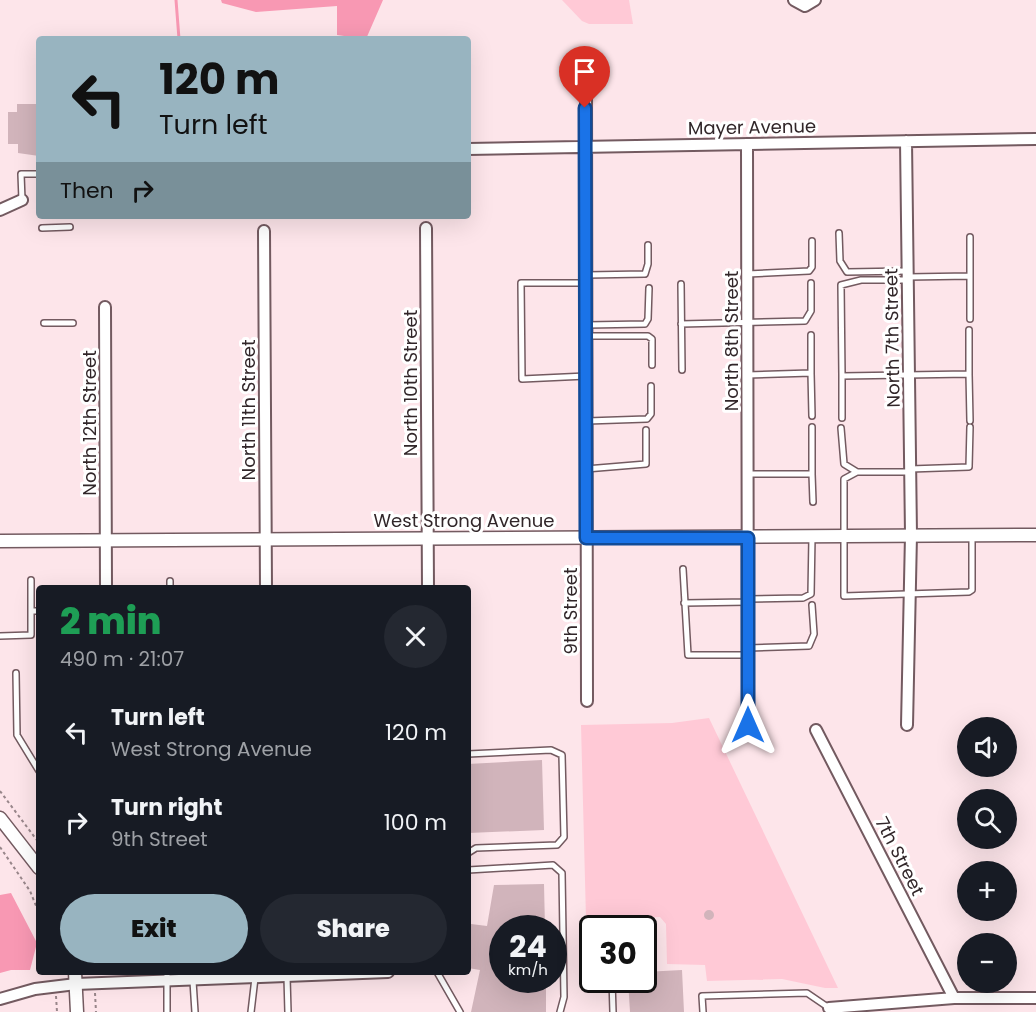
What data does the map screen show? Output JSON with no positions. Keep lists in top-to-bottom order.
{
  "streets": {
    "street": [
      "Mayer Avenue",
      "North 7th Street",
      "North 8th Street",
      "North 10th Street",
      "North 11th Street",
      "North 12th Street",
      "West Strong Avenue",
      "9th Street",
      "7th Street"
    ]
  },
  "crossings": [
    ["Mayer Avenue", "North 7th Street"],
    ["Mayer Avenue", "North 8th Street"],
    ["Mayer Avenue", "9th Street"],
    ["North 7th Street", "West Strong Avenue"],
    ["North 8th Street", "West Strong Avenue"],
    ["North 10th Street", "West Strong Avenue"],
    ["North 11th Street", "West Strong Avenue"],
    ["North 12th Street", "West Strong Avenue"],
    ["West Strong Avenue", "9th Street"]
  ],
  "page": {
    "turn": ["120 m", "Turn left"],
    "then": "Then",
    "heading": ["2 min", "490 m · 21:07"],
    "list": [
      {
        "name": "Turn left",
        "note": "West Strong Avenue",
        "value": "120 m"
      },
      {
        "name": "Turn right",
        "note": "9th Street",
        "value": "100 m"
      }
    ],
    "map_buttons": ["+", "−"],
    "buttons": ["Exit", "Share"],
    "speed": "24 km/h",
    "limit": "30"
  }
}
